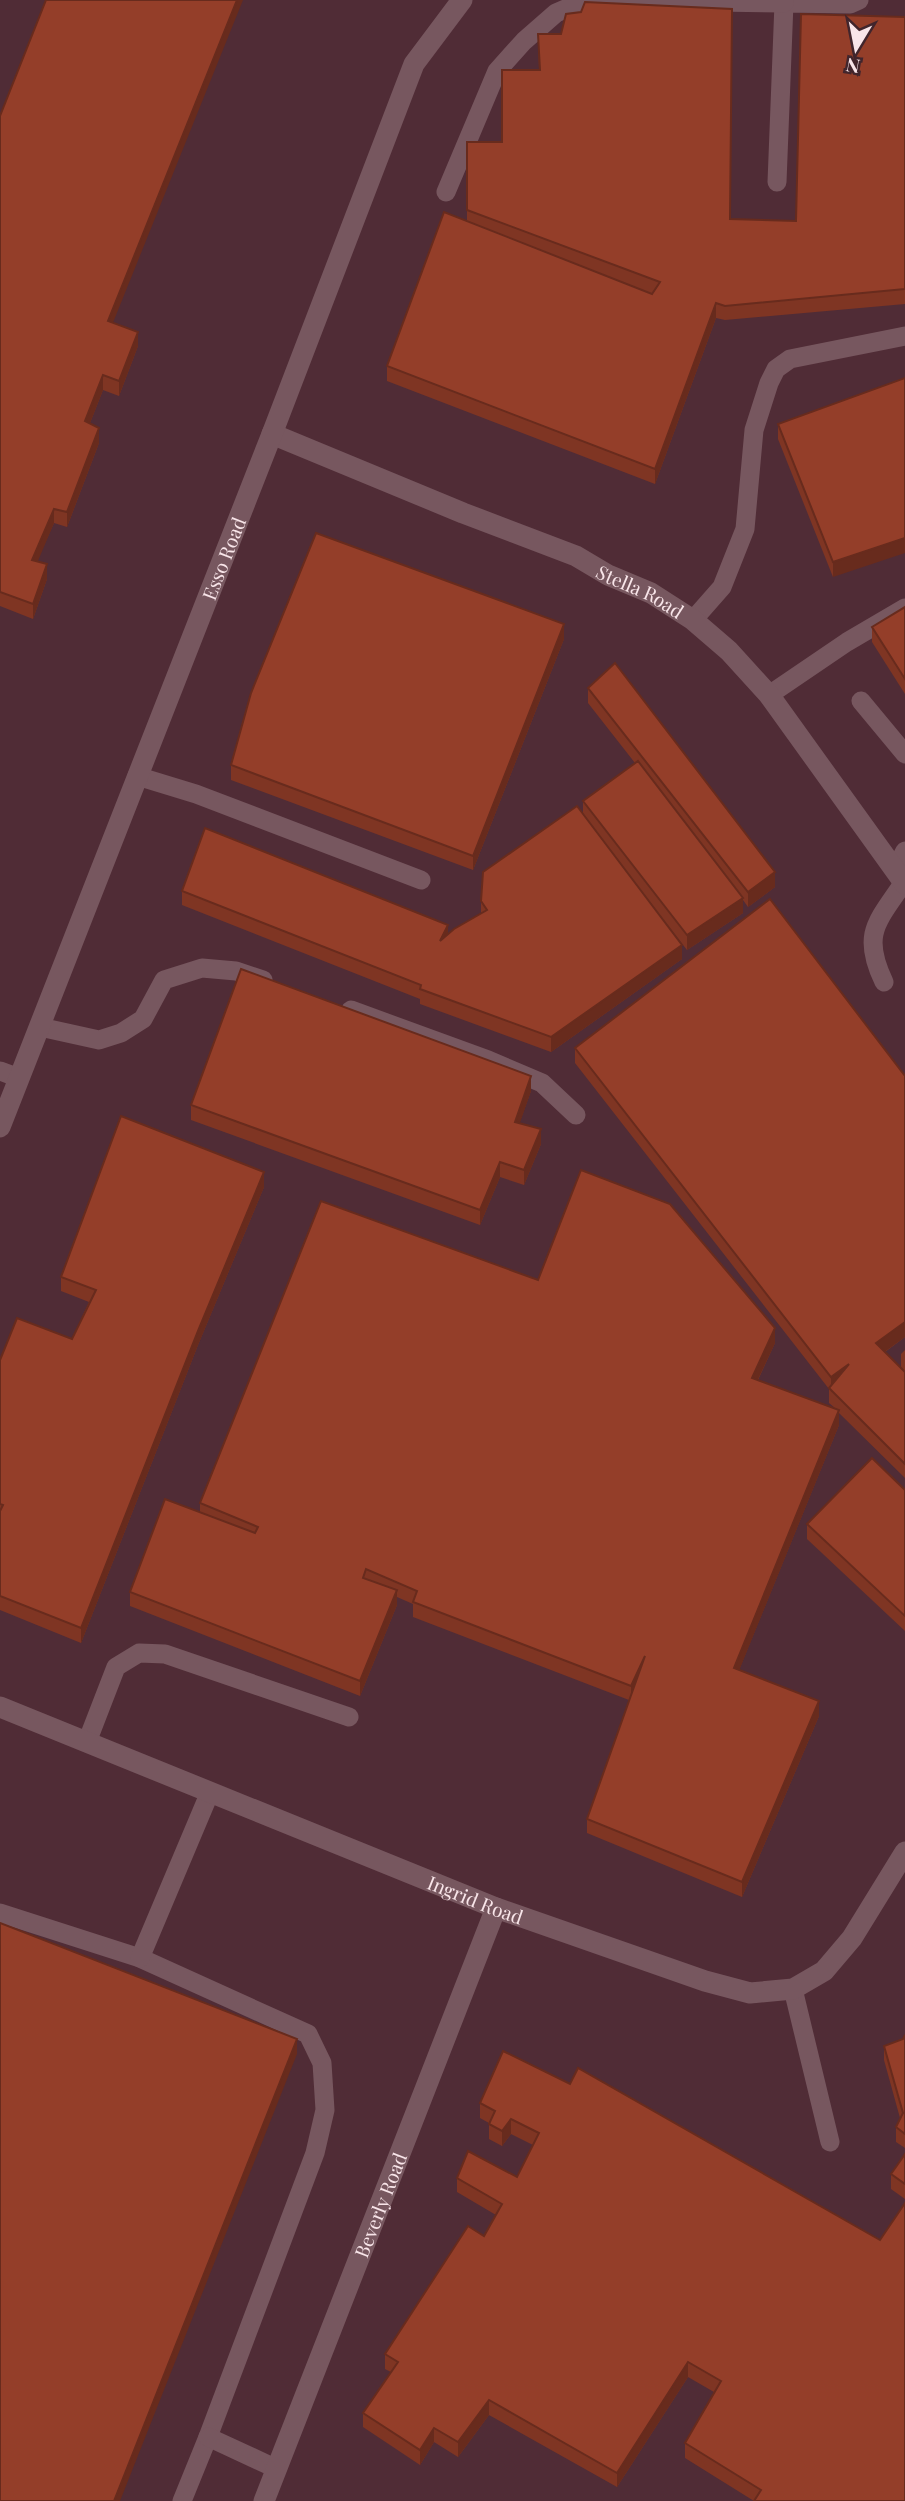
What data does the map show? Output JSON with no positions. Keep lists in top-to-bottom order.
{
  "streets": {
    "street": [
      "Esso Road",
      "Stella Road",
      "Ingrid Road",
      "Beverly Road"
    ]
  },
  "crossings": [
    ["Esso Road", "Stella Road"],
    ["Ingrid Road", "Beverly Road"]
  ],
  "north": "bottom"
}
